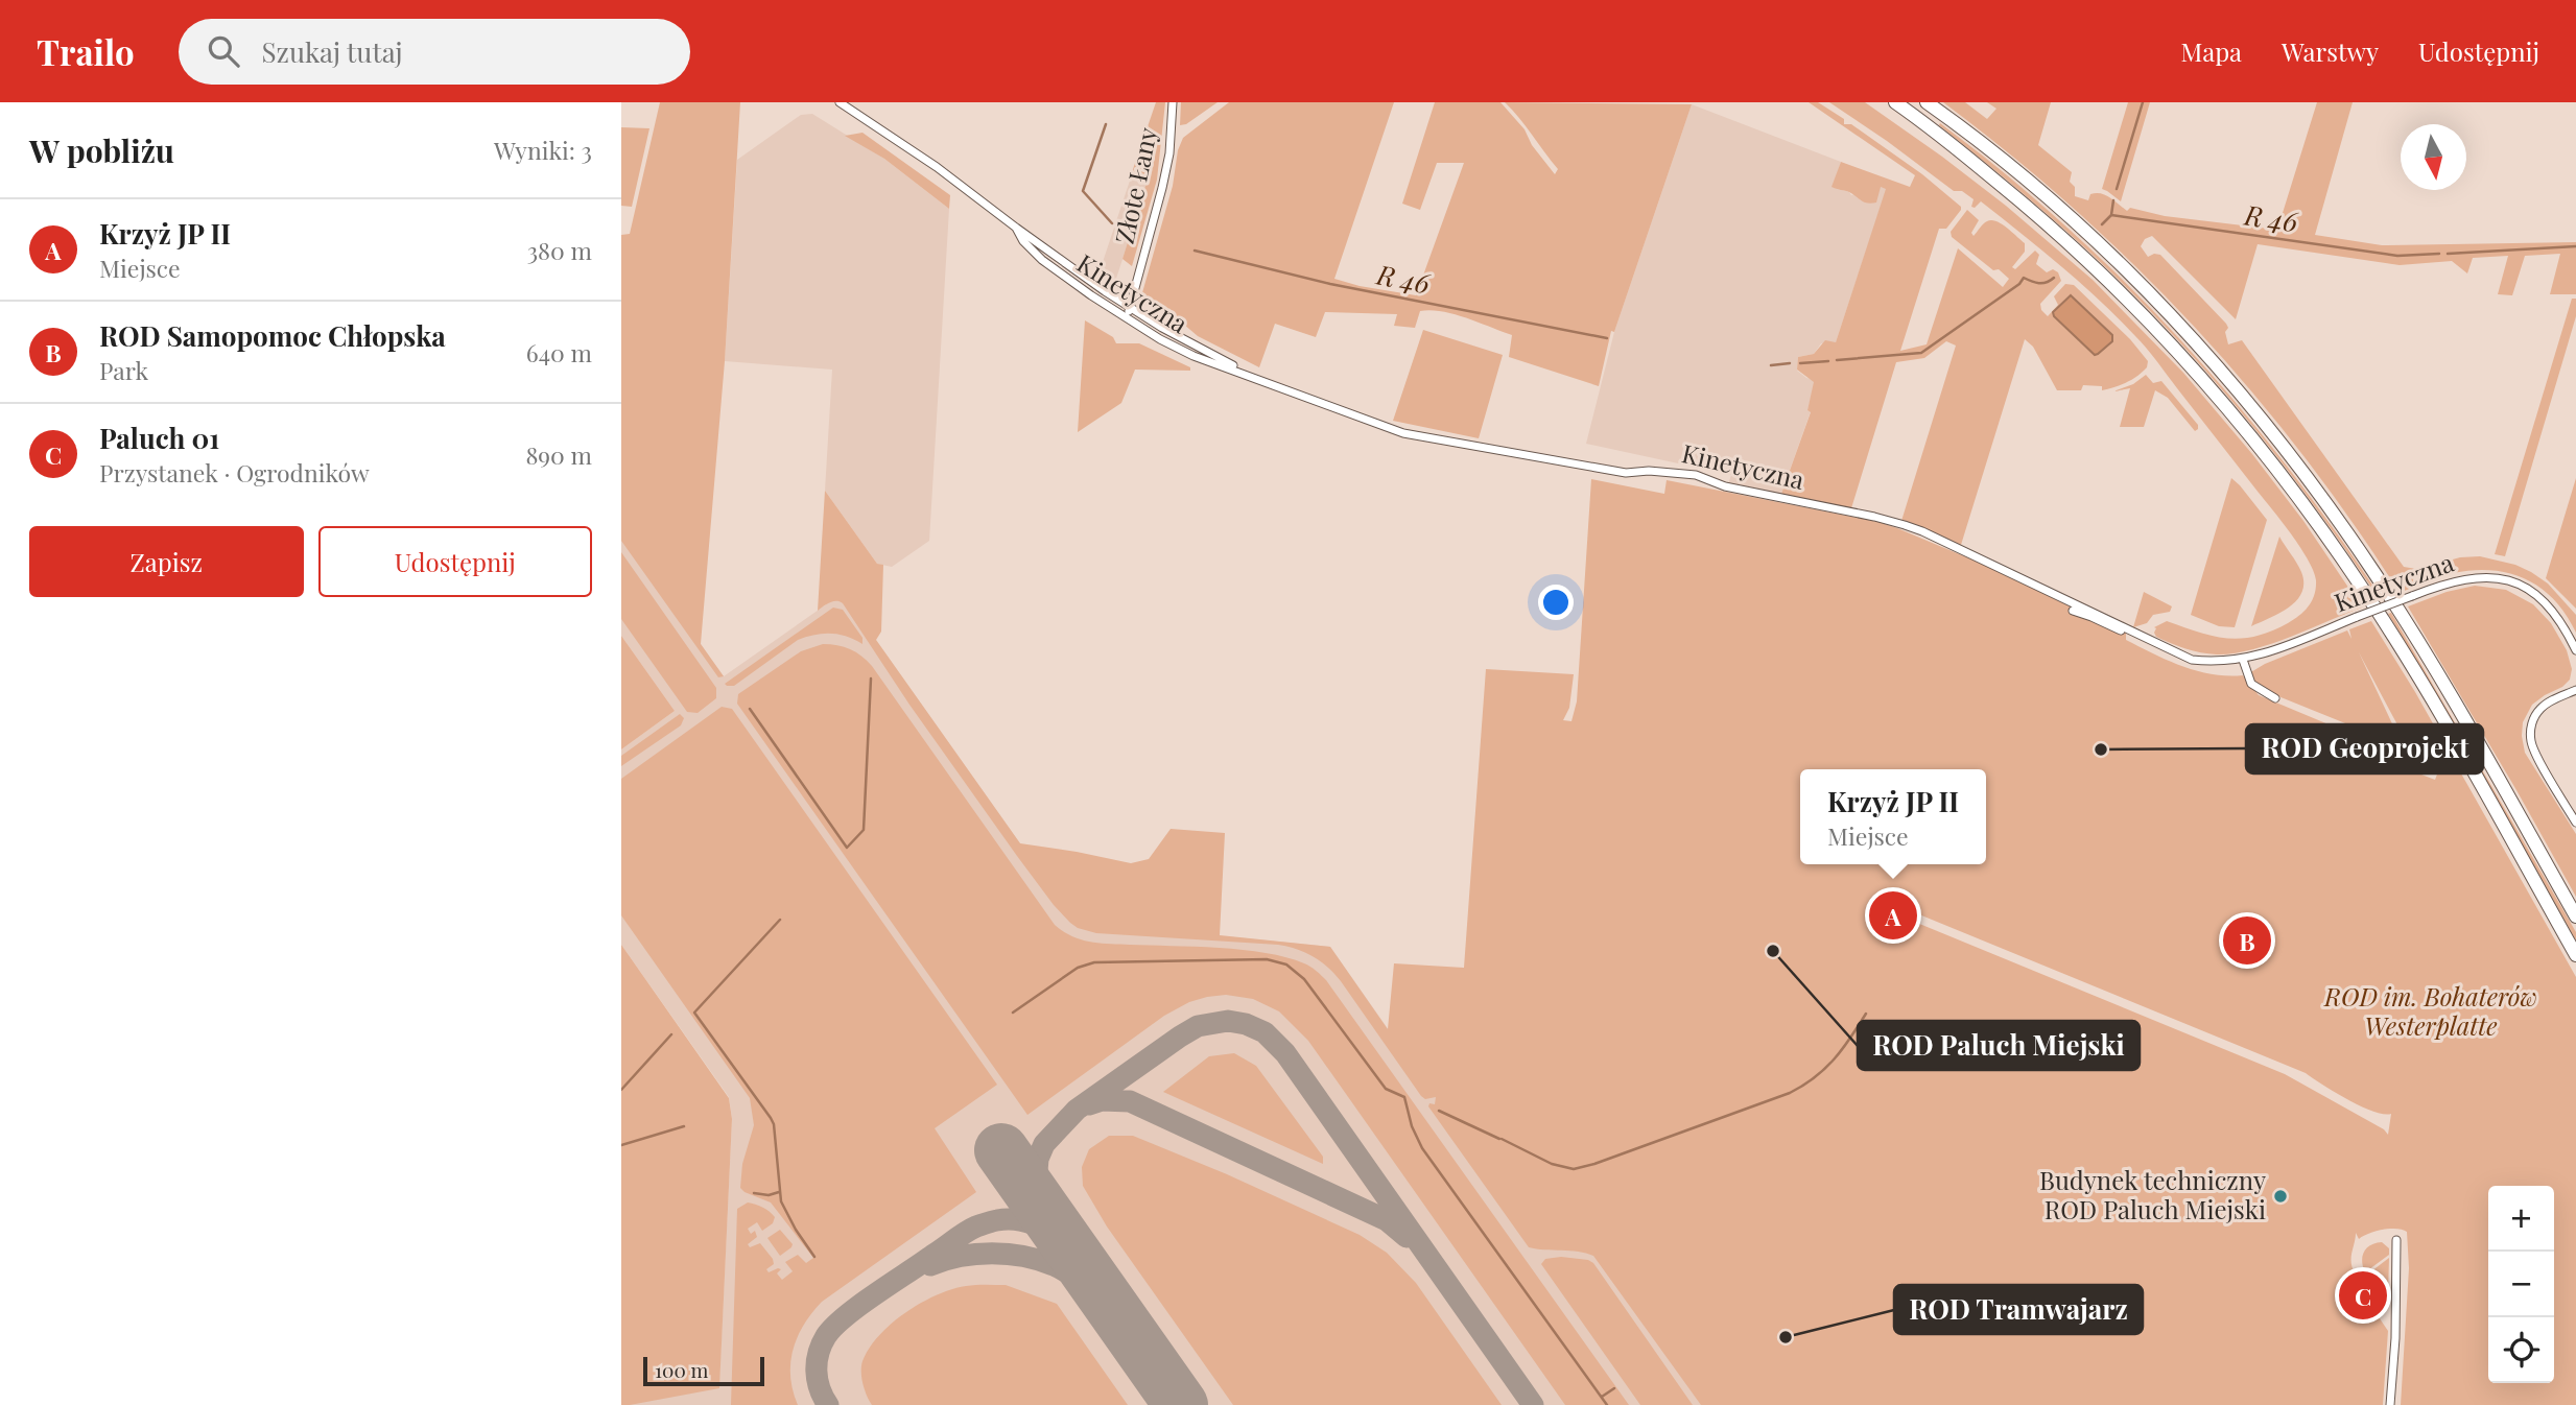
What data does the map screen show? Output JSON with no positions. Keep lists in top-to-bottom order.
{
  "streets": {
    "street": ["Złote Łany", "Kinetyczna"]
  },
  "crossings": [
    ["Złote Łany", "Kinetyczna"]
  ],
  "water": ["R 46"],
  "parks": ["ROD im. Bohaterów Westerplatte"],
  "places": [
    "ROD Geoprojekt",
    "ROD Paluch Miejski",
    "Budynek techniczny ROD Paluch Miejski",
    "ROD Tramwajarz"
  ],
  "scale_bar": "100 m",
  "north": "bottom",
  "page": {
    "header": "Trailo",
    "search": "Szukaj tutaj",
    "nav": ["Mapa", "Warstwy", "Udostępnij"],
    "heading": ["W pobliżu", "Wyniki: 3"],
    "list": [
      {
        "mark": "A",
        "name": "Krzyż JP II",
        "note": "Miejsce",
        "value": "380 m"
      },
      {
        "mark": "B",
        "name": "ROD Samopomoc Chłopska",
        "note": "Park",
        "value": "640 m"
      },
      {
        "mark": "C",
        "name": "Paluch 01",
        "note": "Przystanek · Ogrodników",
        "value": "890 m"
      }
    ],
    "buttons": ["Zapisz", "Udostępnij"],
    "popup": ["Krzyż JP II", "Miejsce"],
    "pins": ["A", "B", "C"],
    "map_buttons": ["+", "−"],
    "scale": "100 m"
  }
}
